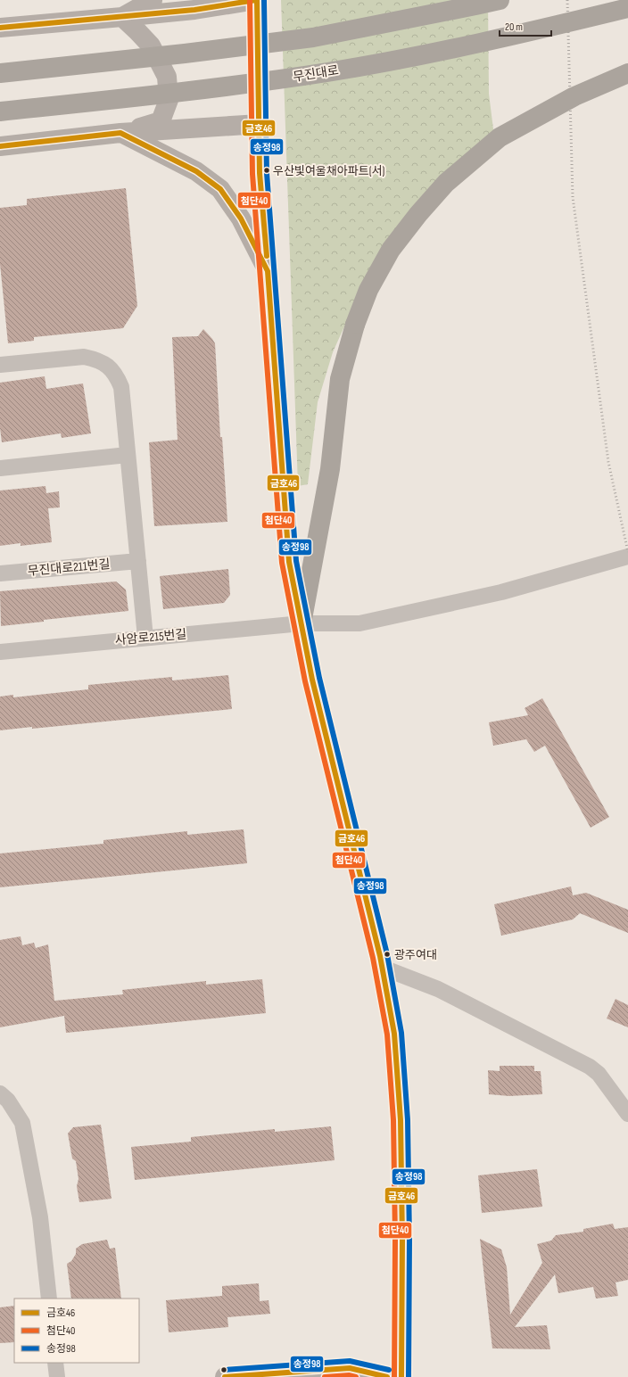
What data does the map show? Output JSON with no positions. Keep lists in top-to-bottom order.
{
  "streets": {
    "highway": ["무진대로"],
    "street": ["무진대로211번길", "사암로215번길"]
  },
  "places": ["우산빛여울채아파트(서)", "광주여대"],
  "lines": ["transit line 금호46", "transit line 첨단40", "transit line 송정98"],
  "legend": ["금호46", "첨단40", "송정98"],
  "scale_bar": "20 m"
}
